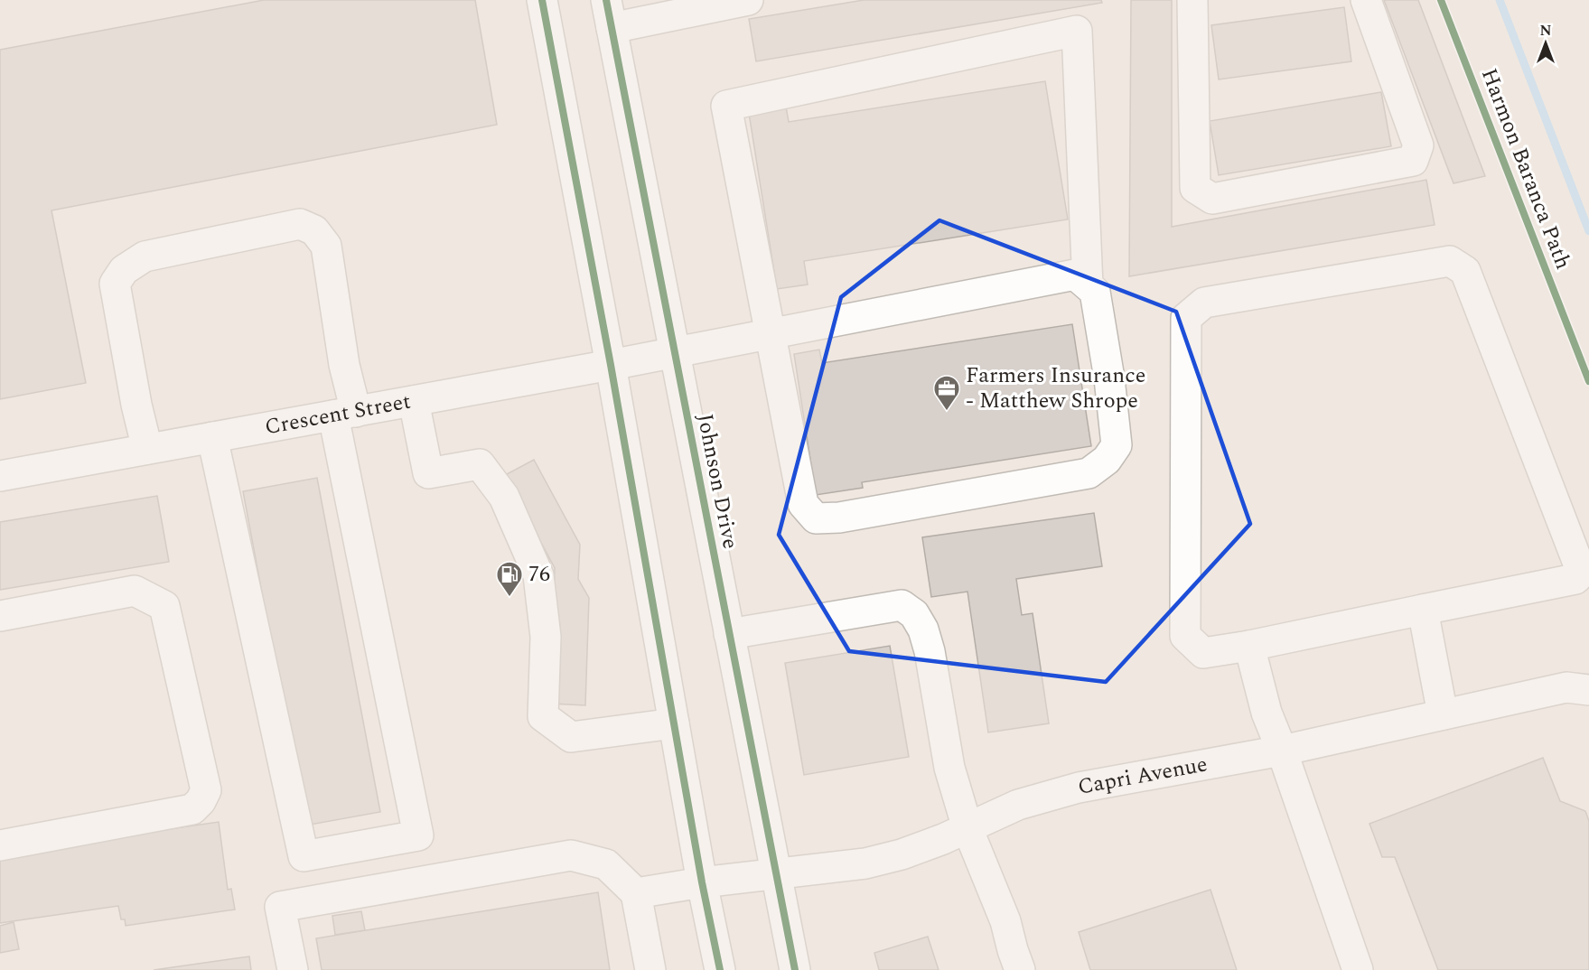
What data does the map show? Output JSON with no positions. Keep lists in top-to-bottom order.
{
  "streets": {
    "main road": ["Crescent Street", "Johnson Drive", "Capri Avenue"],
    "cycle path": ["Harmon Baranca Path"]
  },
  "crossings": [
    ["Crescent Street", "Johnson Drive"],
    ["Johnson Drive", "Capri Avenue"]
  ],
  "places": {
    "office": ["Farmers Insurance - Matthew Shrope"],
    "fuel station": ["76"]
  },
  "north": "top"
}
